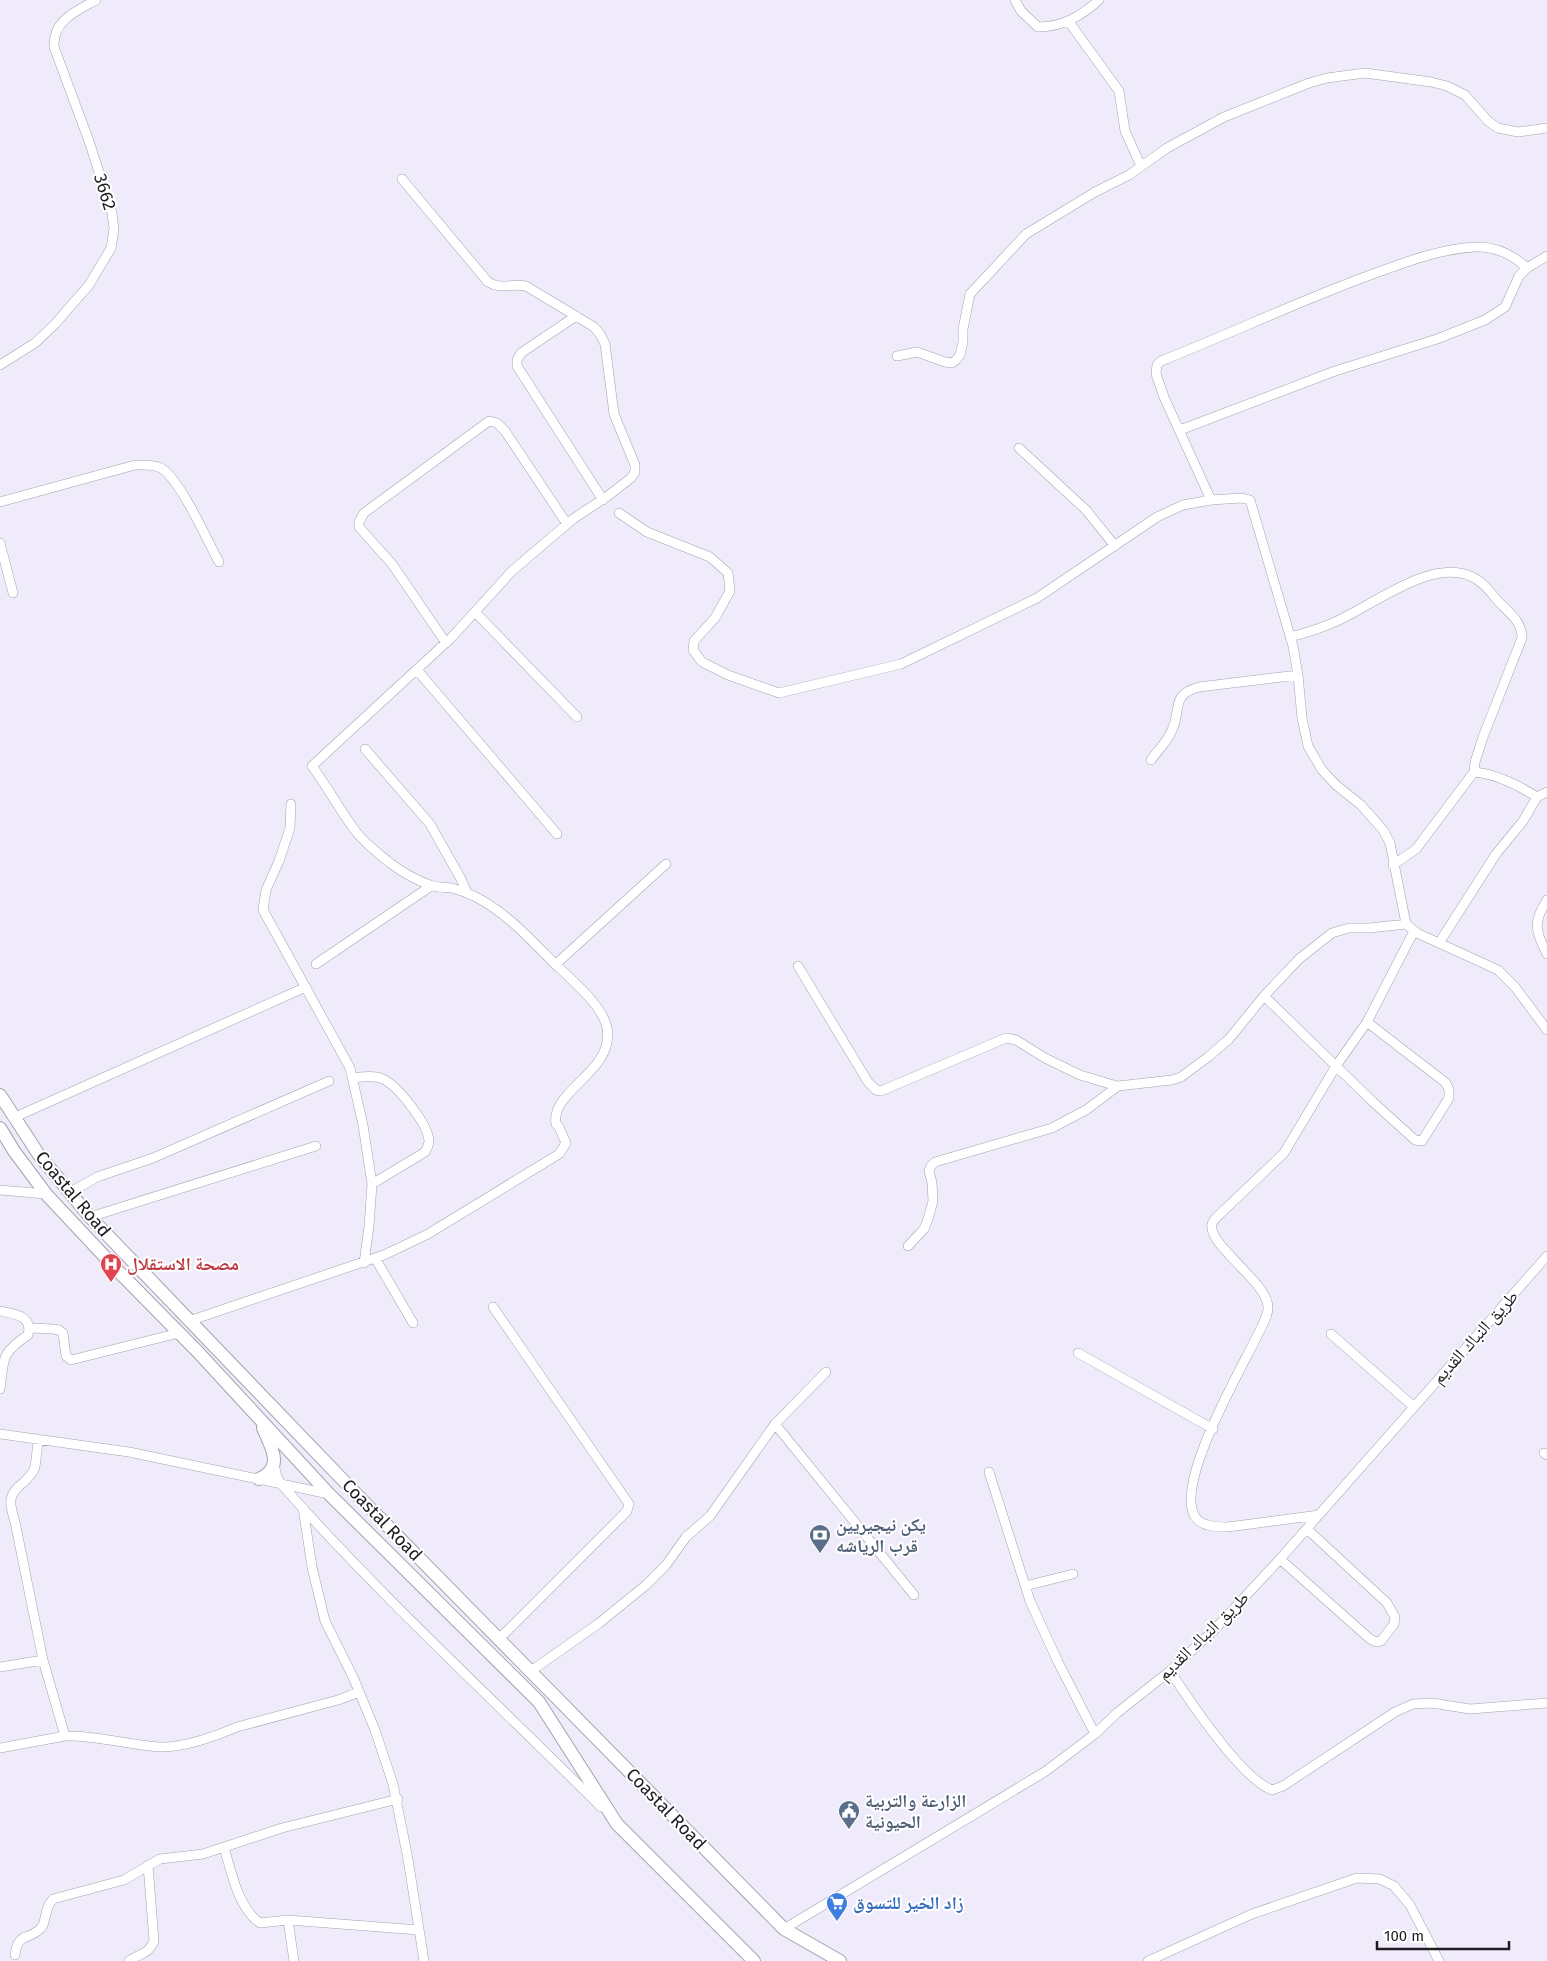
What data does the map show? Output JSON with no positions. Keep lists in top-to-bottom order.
{
  "streets": {
    "highway": ["Coastal Road"],
    "street": ["3662", "طريق النباك القديم"]
  },
  "crossings": [
    ["Coastal Road", "طريق النباك القديم"]
  ],
  "places": {
    "hospital": ["مصحة الاستقلال"],
    "bank": ["يكن نيجيريين قرب الرياشه"],
    "public building": ["الزارعة والتربية الحيونية"],
    "supermarket": ["زاد الخير للتسوق"]
  },
  "scale_bar": "100 m"
}
